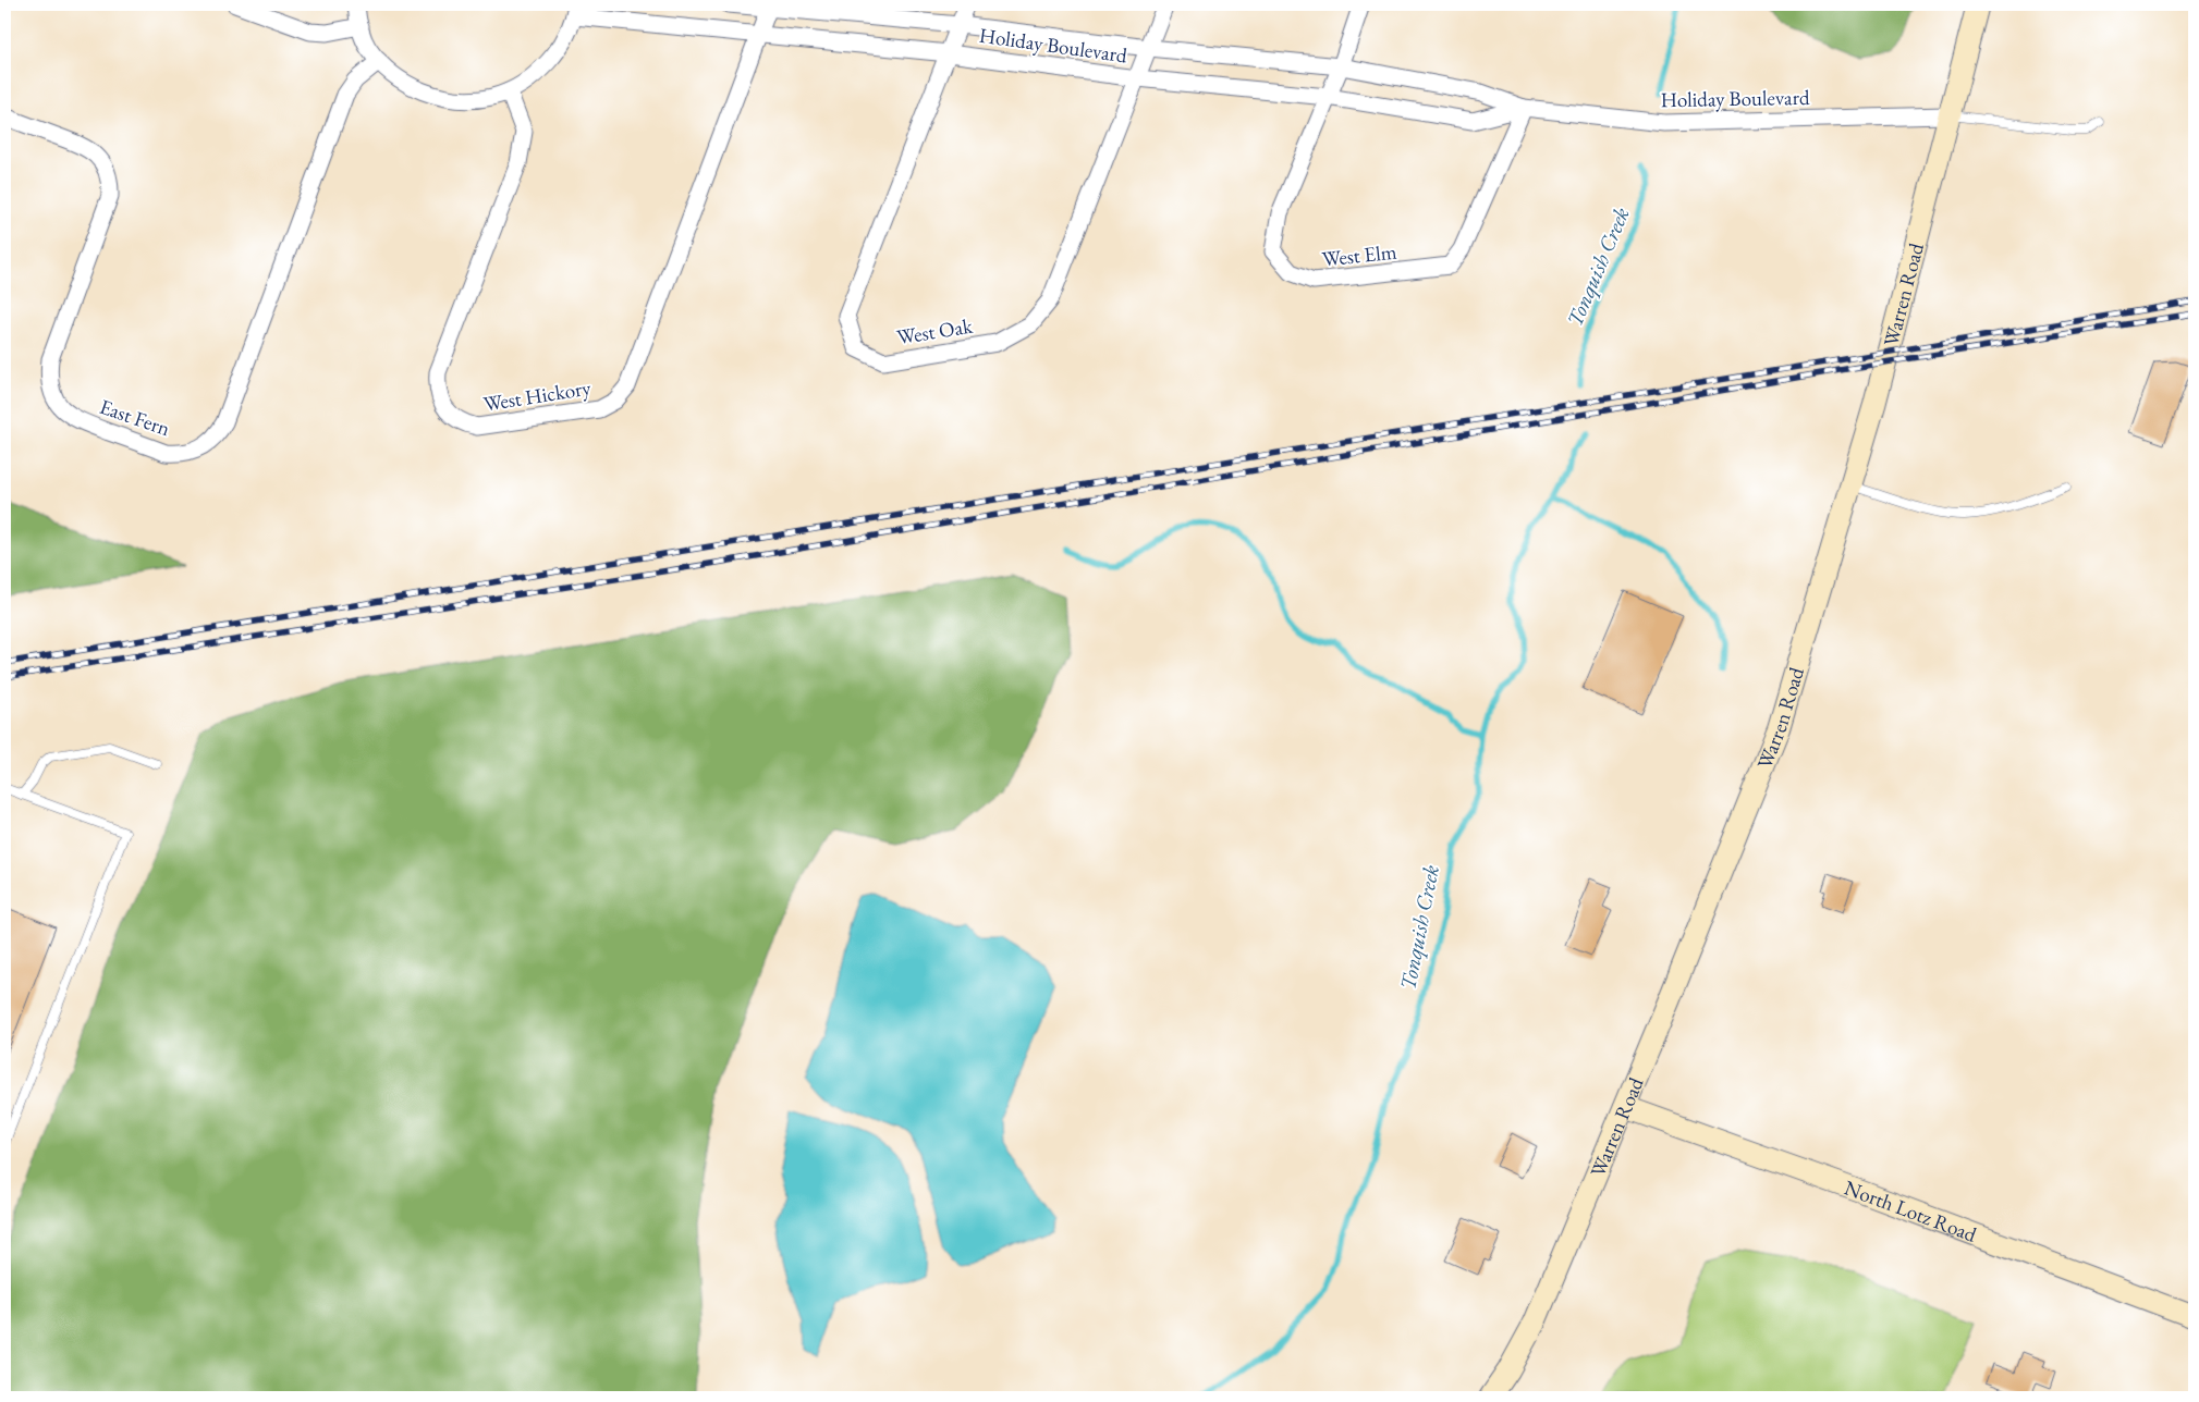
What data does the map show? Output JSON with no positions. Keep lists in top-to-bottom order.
{
  "streets": {
    "main road": ["Warren Road", "North Lotz Road"],
    "street": [
      "Holiday Boulevard",
      "West Elm",
      "West Oak",
      "West Hickory",
      "East Fern"
    ]
  },
  "crossings": [
    ["Holiday Boulevard", "West Elm"],
    ["Holiday Boulevard", "Warren Road"],
    ["Holiday Boulevard", "West Oak"],
    ["Holiday Boulevard", "West Hickory"],
    ["Holiday Boulevard", "East Fern"],
    ["Warren Road", "North Lotz Road"]
  ],
  "water": ["Tonquish Creek"]
}
